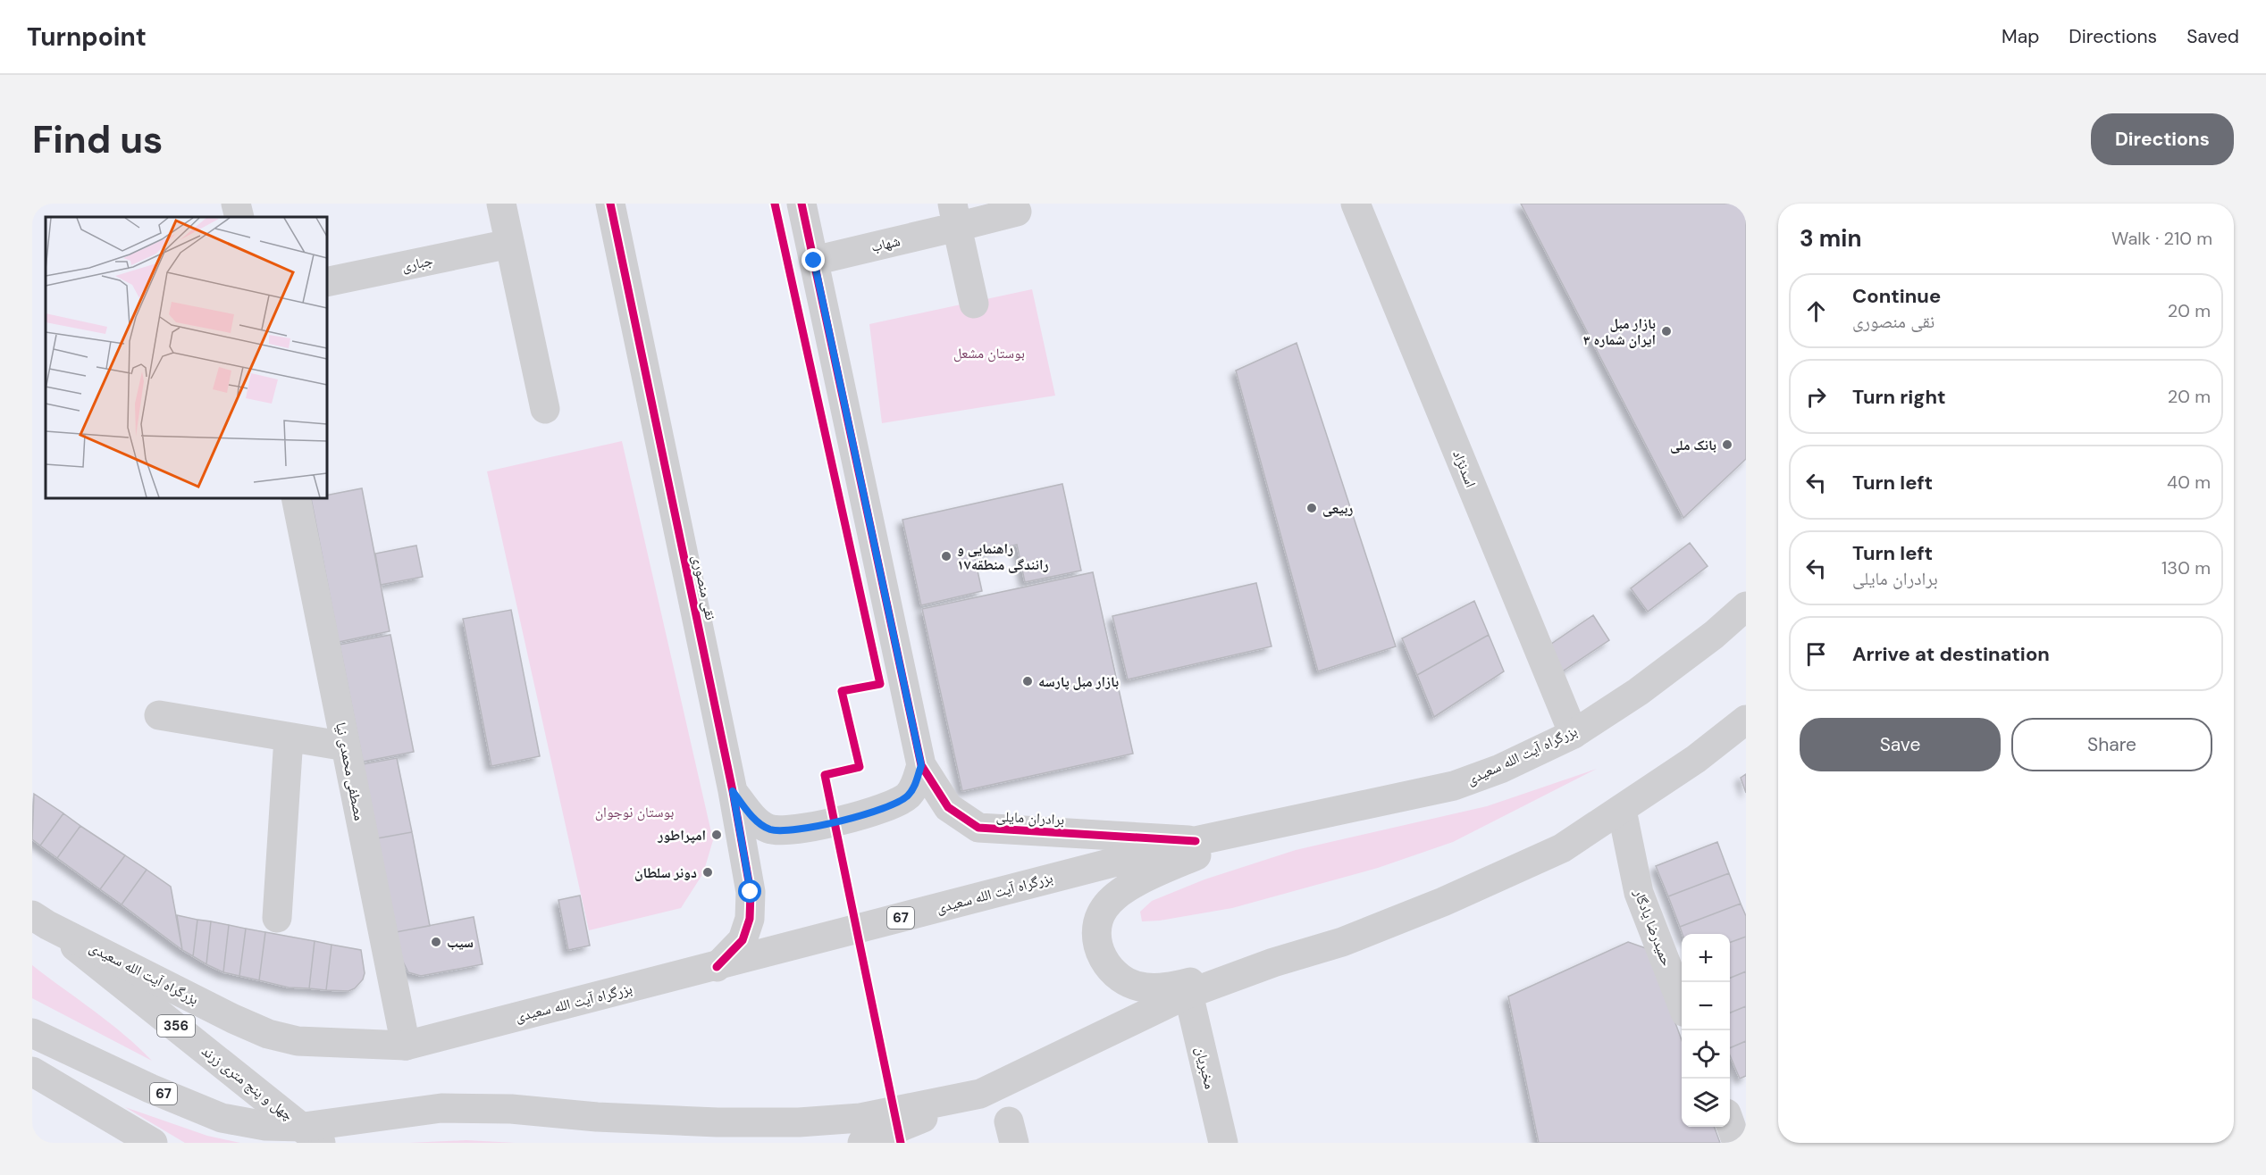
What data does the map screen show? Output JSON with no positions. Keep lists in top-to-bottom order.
{
  "streets": {
    "main road": [
      "شهاب",
      "جباری",
      "اسدنژاد",
      "نقی منصوری",
      "بزرگراه آیت الله سعیدی",
      "مصطفی محمدی نیا",
      "برادران مایلی",
      "67",
      "حمیدرضا یادگار",
      "356",
      "مخبریان",
      "چهل و پنج متری زرند"
    ]
  },
  "crossings": [
    ["شهاب", "برادران مایلی"],
    ["اسدنژاد", "بزرگراه آیت الله سعیدی"],
    ["نقی منصوری", "بزرگراه آیت الله سعیدی"],
    ["بزرگراه آیت الله سعیدی", "مصطفی محمدی نیا"],
    ["بزرگراه آیت الله سعیدی", "برادران مایلی"],
    ["بزرگراه آیت الله سعیدی", "چهل و پنج متری زرند"],
    ["67", "حمیدرضا یادگار"],
    ["67", "مخبریان"],
    ["67", "چهل و پنج متری زرند"]
  ],
  "parks": ["بوستان مشعل", "بوستان نوجوان"],
  "places": [
    "بازار مبل ایران شماره ۳",
    "بانک ملی",
    "ربیعی",
    "راهنمایی و رانندگی منطقه۱۷",
    "بازار مبل پارسه",
    "امپراطور",
    "دونر سلطان",
    "سیب"
  ],
  "page": {
    "header": "Turnpoint",
    "nav": ["Map", "Directions", "Saved"],
    "buttons": [
      "Directions",
      ["Save", "Share"]
    ],
    "title": "Find us",
    "heading": ["3 min", "Walk · 210 m"],
    "list": [
      ["Continue", "نقی منصوری", "20 m"],
      ["Turn right", "20 m"],
      ["Turn left", "40 m"],
      ["Turn left", "برادران مایلی", "130 m"],
      "Arrive at destination"
    ],
    "map_buttons": ["+", "−"]
  }
}
